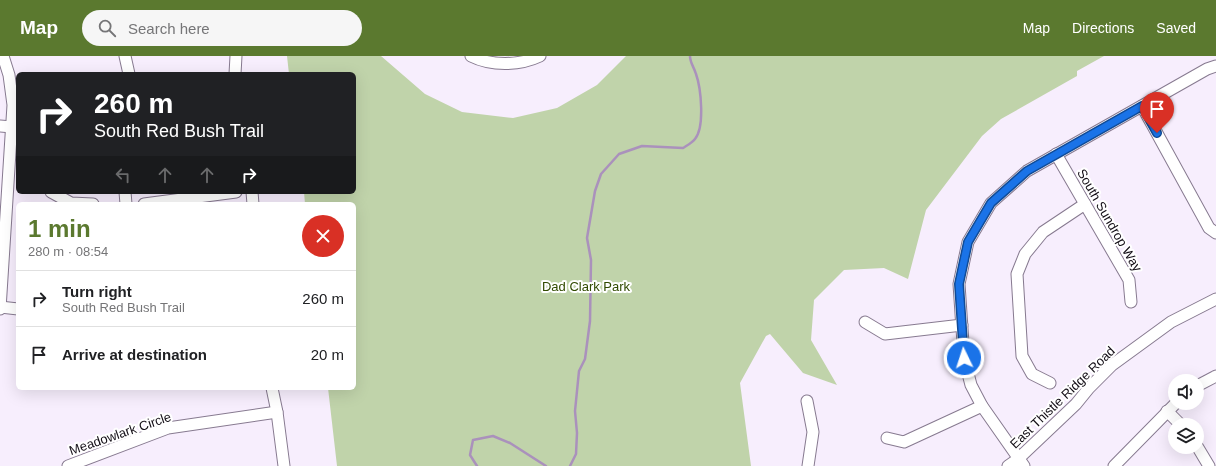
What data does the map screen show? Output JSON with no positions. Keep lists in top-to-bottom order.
{
  "streets": {
    "street": ["South Sundrop Way", "East Thistle Ridge Road", "Meadowlark Circle"]
  },
  "parks": ["Dad Clark Park"],
  "page": {
    "header": "Map",
    "search": "Search here",
    "nav": ["Map", "Directions", "Saved"],
    "turn": ["260 m", "South Red Bush Trail"],
    "heading": ["1 min", "280 m · 08:54"],
    "list": [
      {
        "name": "Turn right",
        "note": "South Red Bush Trail",
        "value": "260 m"
      },
      {
        "name": "Arrive at destination",
        "value": "20 m"
      }
    ]
  }
}
